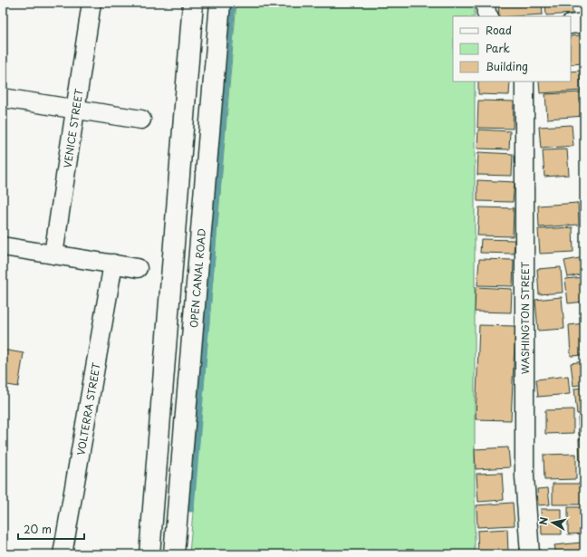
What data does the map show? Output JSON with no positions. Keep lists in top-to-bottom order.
{
  "streets": {
    "main road": ["OPEN CANAL ROAD"],
    "street": ["VENICE STREET", "WASHINGTON STREET", "VOLTERRA STREET"]
  },
  "legend": ["Road", "Park", "Building"],
  "scale_bar": "20 m",
  "north": "left"
}
